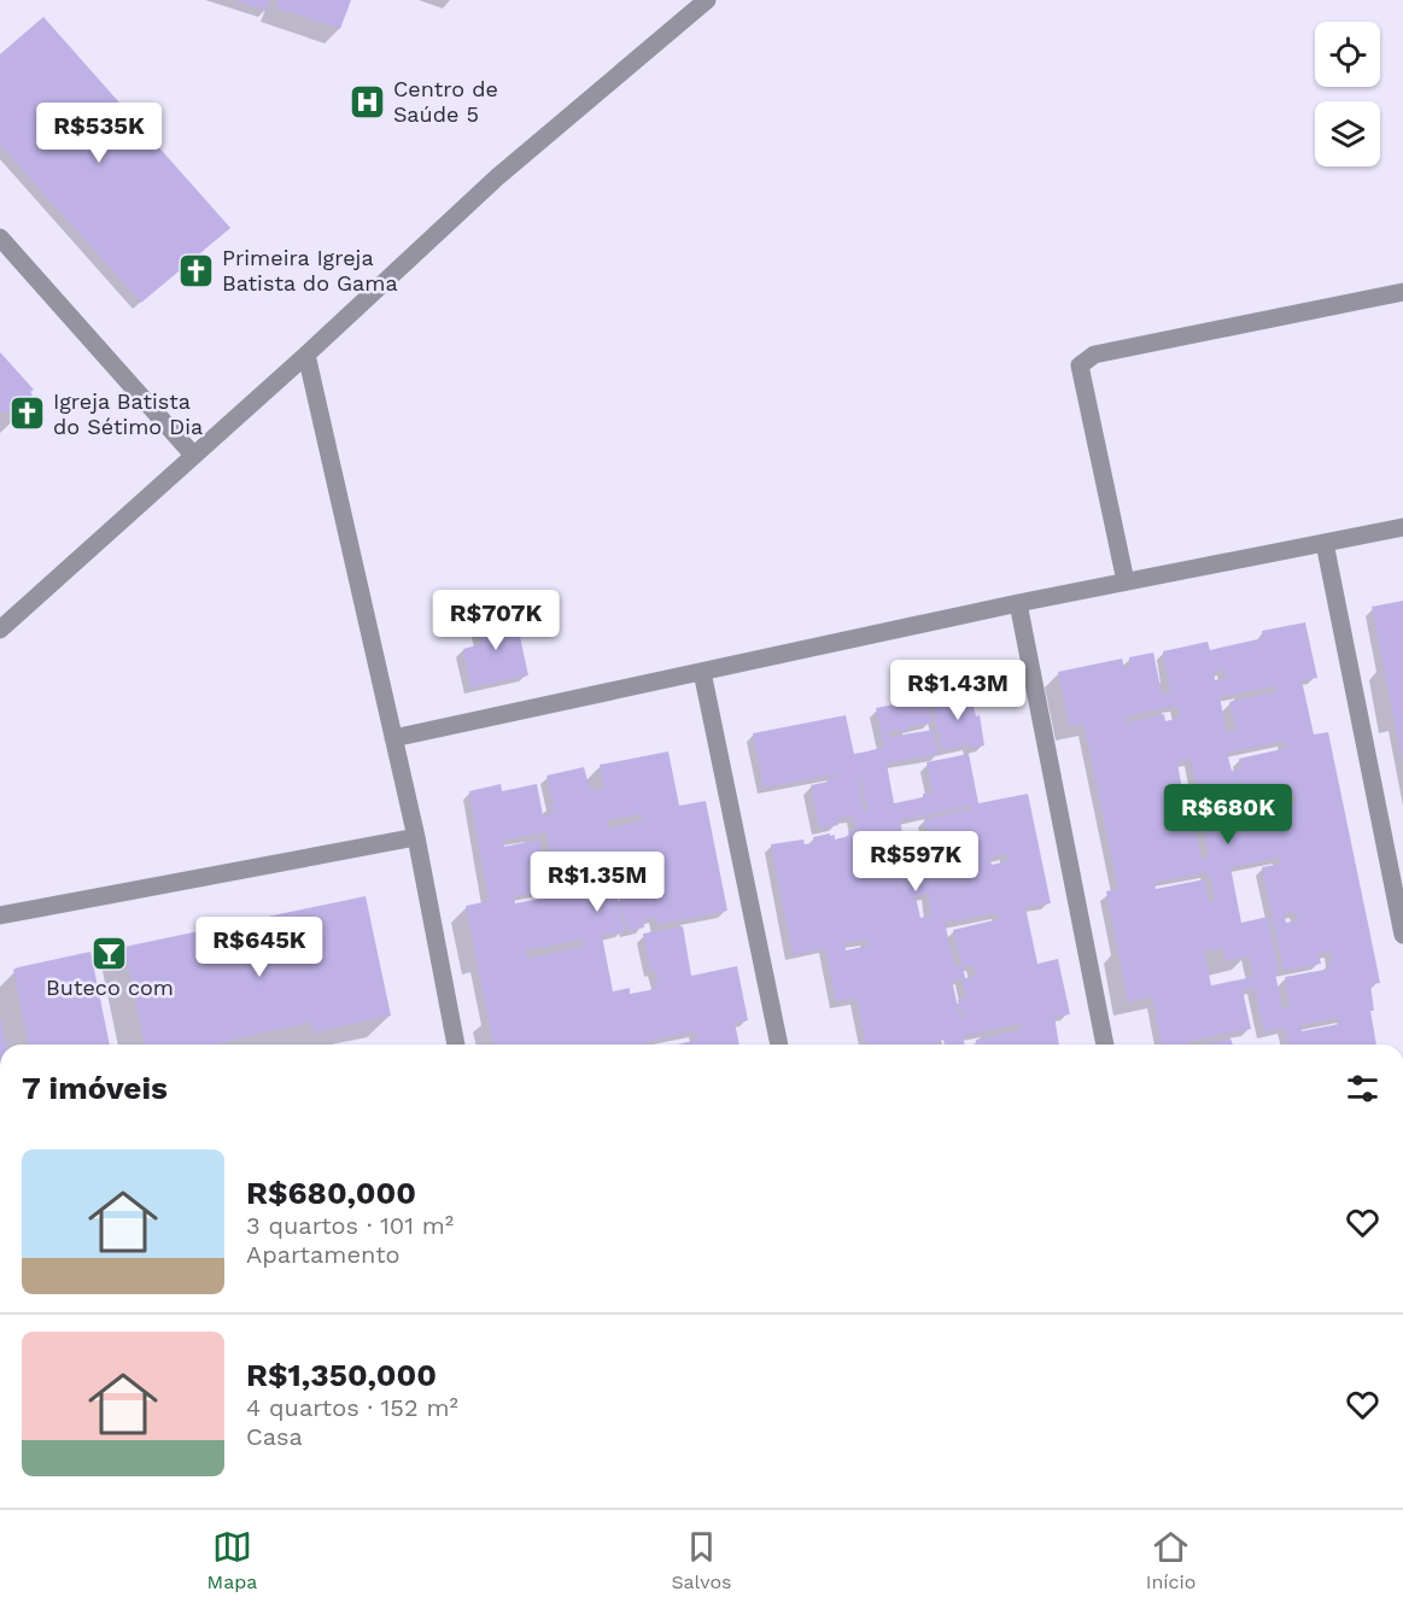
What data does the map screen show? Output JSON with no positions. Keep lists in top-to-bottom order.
{
  "places": {
    "hospital": ["Centro de Saúde 5"],
    "church": ["Primeira Igreja Batista do Gama", "Igreja Batista do Sétimo Dia"],
    "bar": ["Buteco com"]
  },
  "page": {
    "price": [
      "R$535K",
      "R$707K",
      "R$1.43M",
      "R$680K",
      "R$597K",
      "R$1.35M",
      "R$645K"
    ],
    "heading": "7 imóveis",
    "list": [
      {
        "name": "R$680,000",
        "note": "3 quartos · 101 m² · Apartamento"
      },
      {
        "name": "R$1,350,000",
        "note": "4 quartos · 152 m² · Casa"
      }
    ],
    "tabs": ["Mapa", "Salvos", "Início"]
  }
}
